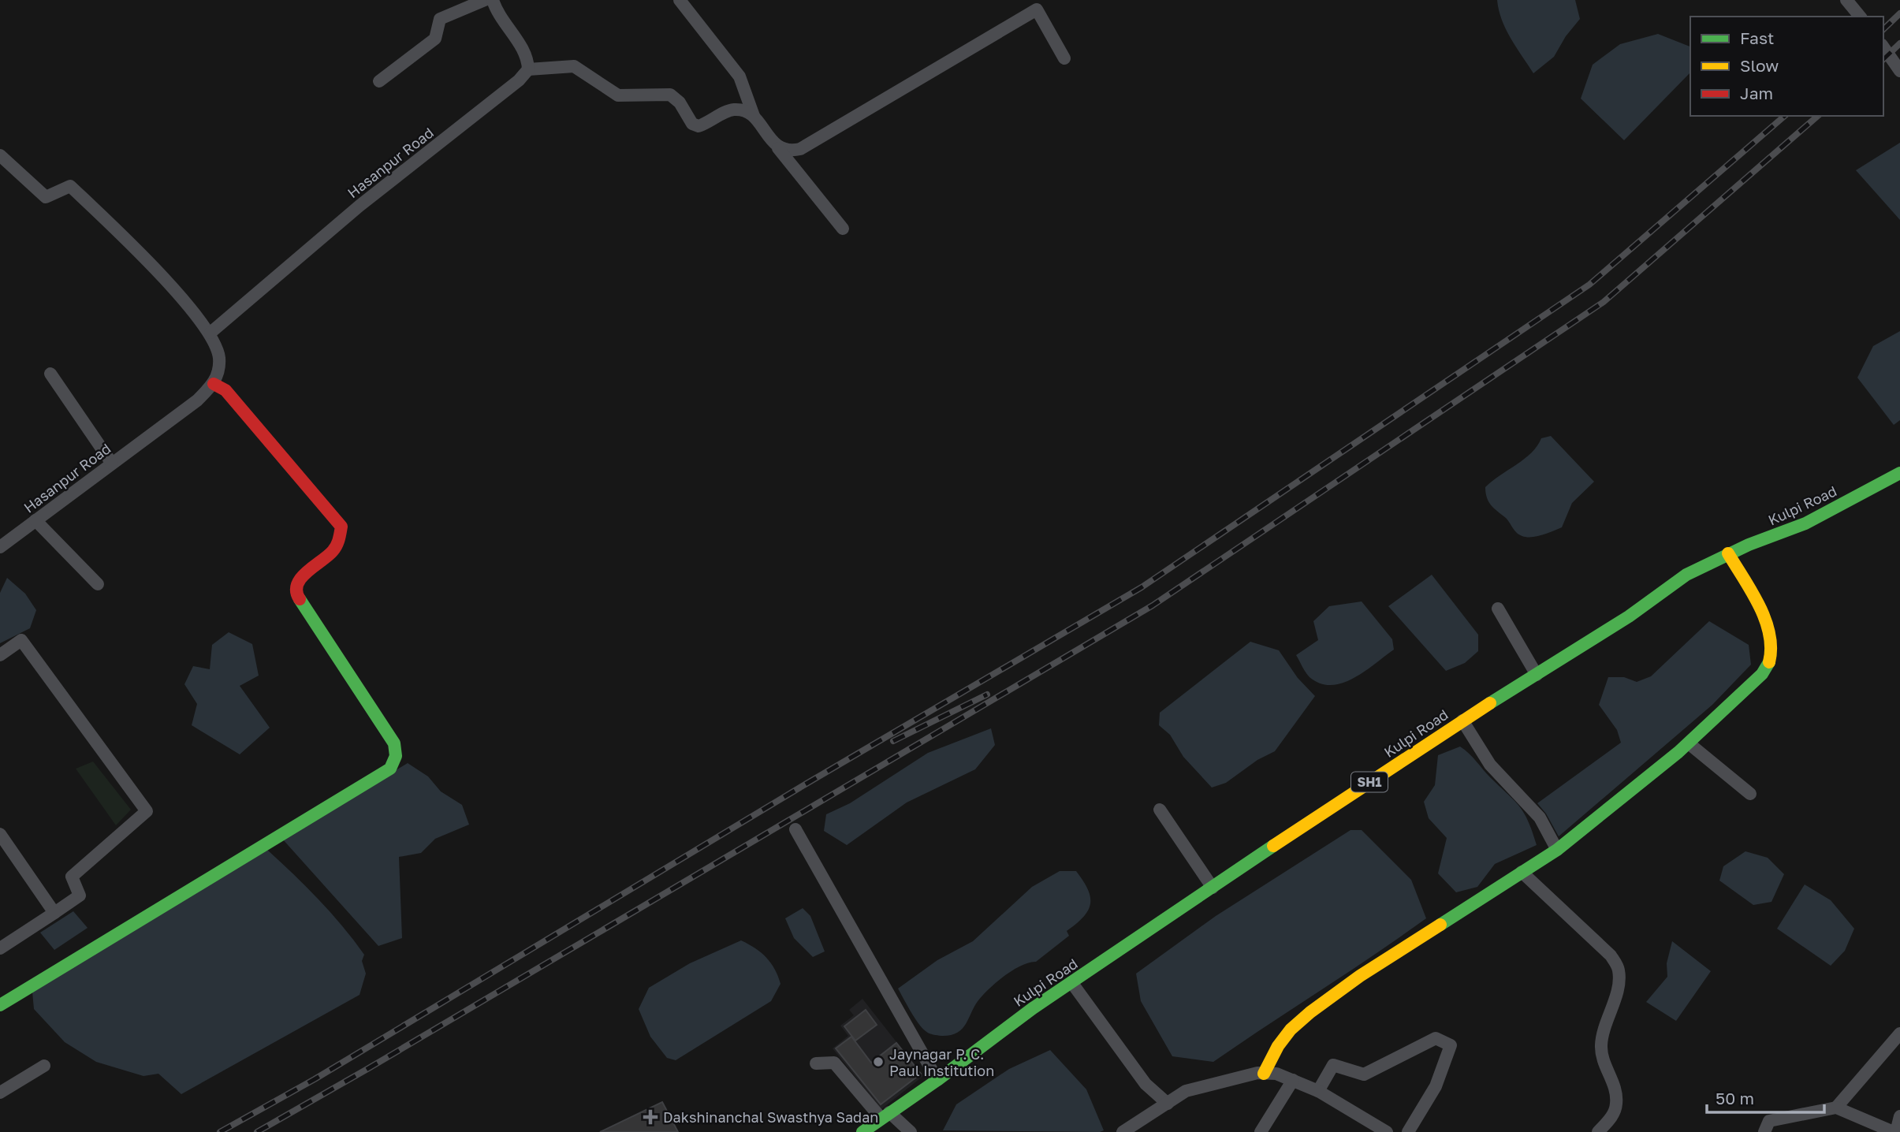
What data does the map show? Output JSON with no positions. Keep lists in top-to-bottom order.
{
  "streets": {
    "street": ["Hasanpur Road", "Kulpi Road", "SH1"]
  },
  "places": {
    "other": ["Jaynagar P. C. Paul Institution"],
    "health": ["Dakshinanchal Swasthya Sadan"]
  },
  "legend": ["Fast", "Slow", "Jam"],
  "scale_bar": "50 m"
}
